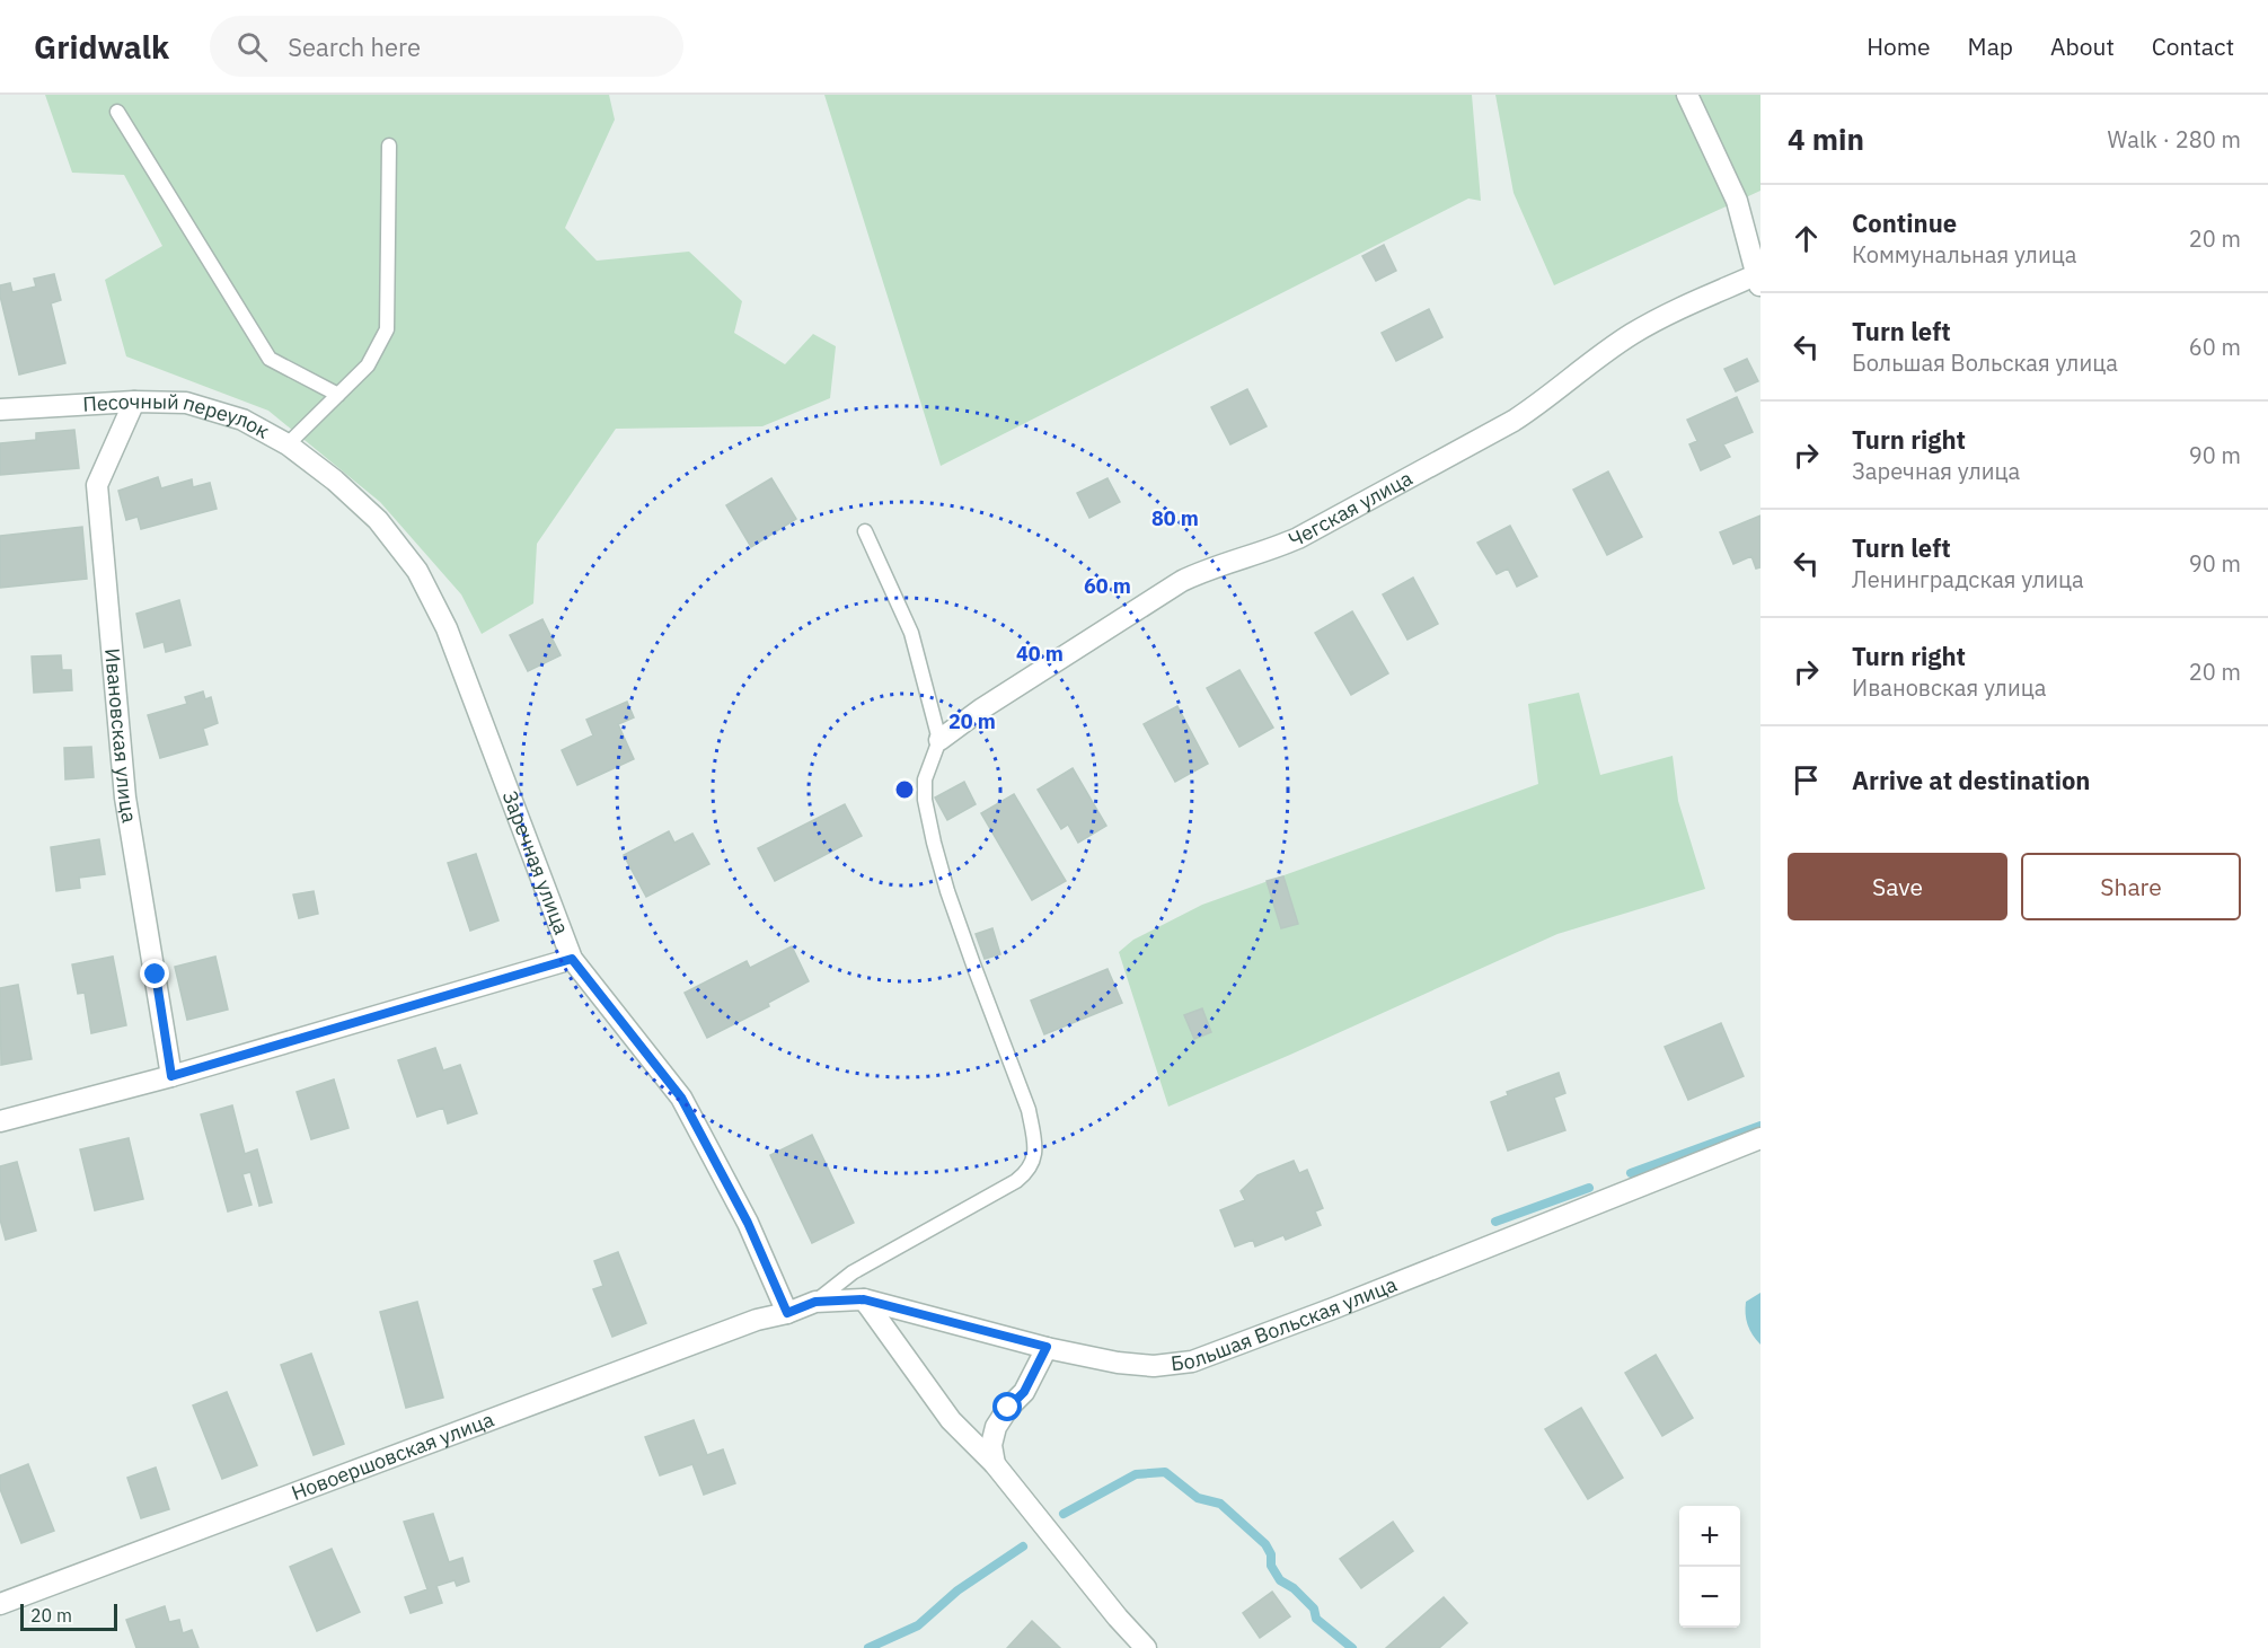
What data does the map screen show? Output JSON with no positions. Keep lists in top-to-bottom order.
{
  "streets": {
    "street": [
      "Песочный переулок",
      "Чегская улица",
      "Ивановская улица",
      "Заречная улица",
      "Большая Вольская улица",
      "Новоершовская улица"
    ]
  },
  "crossings": [
    ["Песочный переулок", "Ивановская улица"],
    ["Песочный переулок", "Заречная улица"],
    ["Заречная улица", "Большая Вольская улица"],
    ["Заречная улица", "Новоершовская улица"],
    ["Большая Вольская улица", "Новоершовская улица"]
  ],
  "scale_bar": "20 m",
  "page": {
    "header": "Gridwalk",
    "search": "Search here",
    "nav": [
      "Home",
      "Map",
      "About",
      "Contact"
    ],
    "heading": ["4 min", "Walk · 280 m"],
    "list": [
      ["Continue", "Коммунальная улица", "20 m"],
      ["Turn left", "Большая Вольская улица", "60 m"],
      ["Turn right", "Заречная улица", "90 m"],
      ["Turn left", "Ленинградская улица", "90 m"],
      ["Turn right", "Ивановская улица", "20 m"],
      "Arrive at destination"
    ],
    "buttons": ["Save", "Share"],
    "map_buttons": ["+", "−"],
    "scale": "20 m"
  },
  "rings": [
    "80 m",
    "60 m",
    "40 m",
    "20 m"
  ]
}
